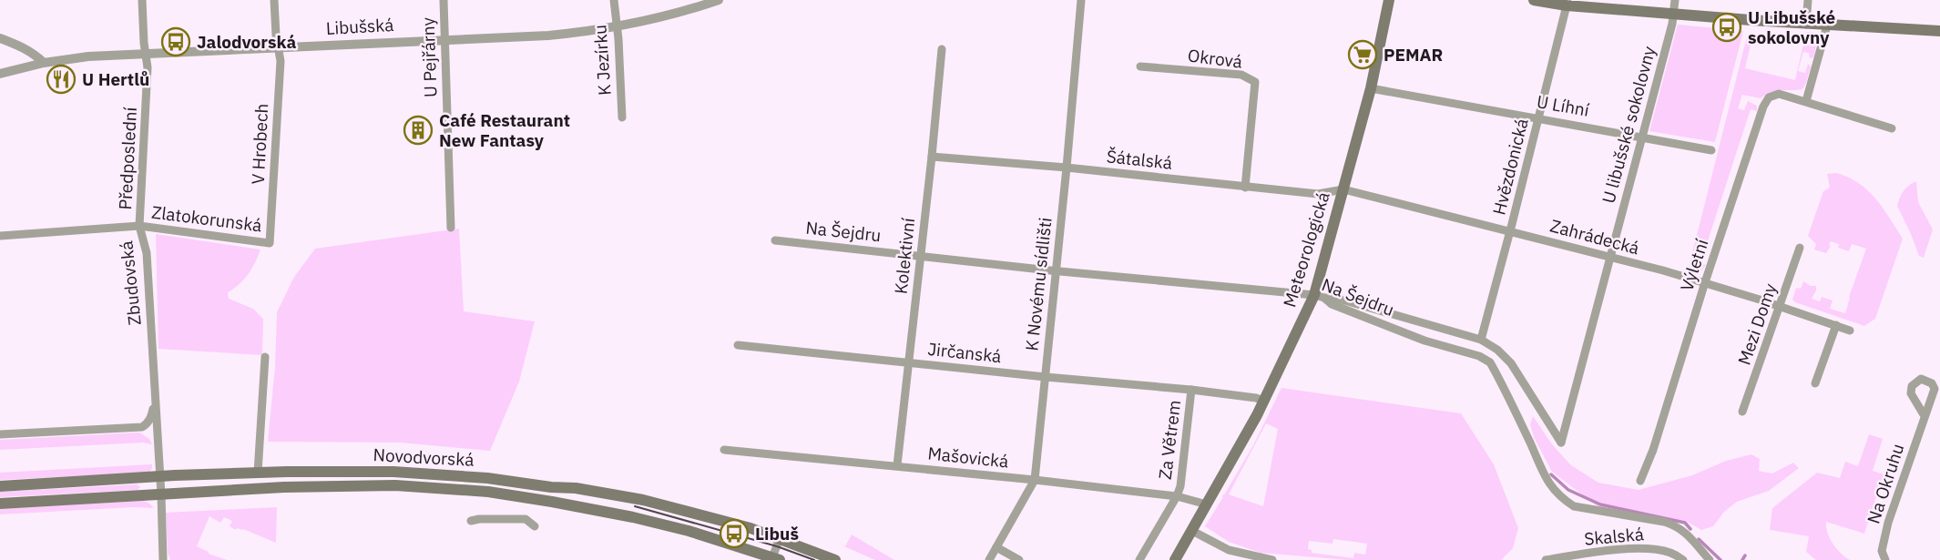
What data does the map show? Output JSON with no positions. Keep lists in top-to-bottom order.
{
  "streets": {
    "main road": ["Meteorologická", "Novodvorská"],
    "street": [
      "Libušská",
      "U Pejřárny",
      "Okrová",
      "K Jezírku",
      "U Líhní",
      "U libušské sokolovny",
      "V Hrobech",
      "Předposlední",
      "Šátalská",
      "Hvězdonická",
      "Zlatokorunská",
      "Na Šejdru",
      "Zahrádecká",
      "Kolektivní",
      "Výletní",
      "Zbudovská",
      "K Novému sídlišti",
      "Mezi Domy",
      "Jirčanská",
      "Za Větrem",
      "Mašovická",
      "Na Okruhu",
      "Skalská"
    ]
  },
  "crossings": [
    ["Libušská", "U Pejřárny"],
    ["Libušská", "K Jezírku"],
    ["Libušská", "V Hrobech"],
    ["Libušská", "Předposlední"],
    ["Okrová", "Šátalská"],
    ["U Líhní", "U libušské sokolovny"],
    ["U Líhní", "Hvězdonická"],
    ["U Líhní", "Meteorologická"],
    ["U libušské sokolovny", "Hvězdonická"],
    ["U libušské sokolovny", "Zahrádecká"],
    ["V Hrobech", "Zlatokorunská"],
    ["Předposlední", "Zlatokorunská"],
    ["Předposlední", "Zbudovská"],
    ["Šátalská", "Zahrádecká"],
    ["Šátalská", "Meteorologická"],
    ["Šátalská", "Kolektivní"],
    ["Šátalská", "K Novému sídlišti"],
    ["Hvězdonická", "Zahrádecká"],
    ["Zlatokorunská", "Zbudovská"],
    ["Na Šejdru", "Meteorologická"],
    ["Na Šejdru", "Kolektivní"],
    ["Na Šejdru", "K Novému sídlišti"],
    ["Zahrádecká", "Meteorologická"],
    ["Zahrádecká", "Výletní"],
    ["Zahrádecká", "Mezi Domy"],
    ["Meteorologická", "Jirčanská"],
    ["Meteorologická", "Mašovická"],
    ["Kolektivní", "Jirčanská"],
    ["Kolektivní", "Mašovická"],
    ["Zbudovská", "Novodvorská"],
    ["K Novému sídlišti", "Jirčanská"],
    ["K Novému sídlišti", "Mašovická"],
    ["Jirčanská", "Za Větrem"],
    ["Za Větrem", "Mašovická"]
  ],
  "places": {
    "bus stop": ["U Libušské sokolovny", "Jalodvorská", "Libuš"],
    "supermarket": ["PEMAR"],
    "restaurant": ["U Hertlů"],
    "building": ["Café Restaurant New Fantasy"]
  }
}
